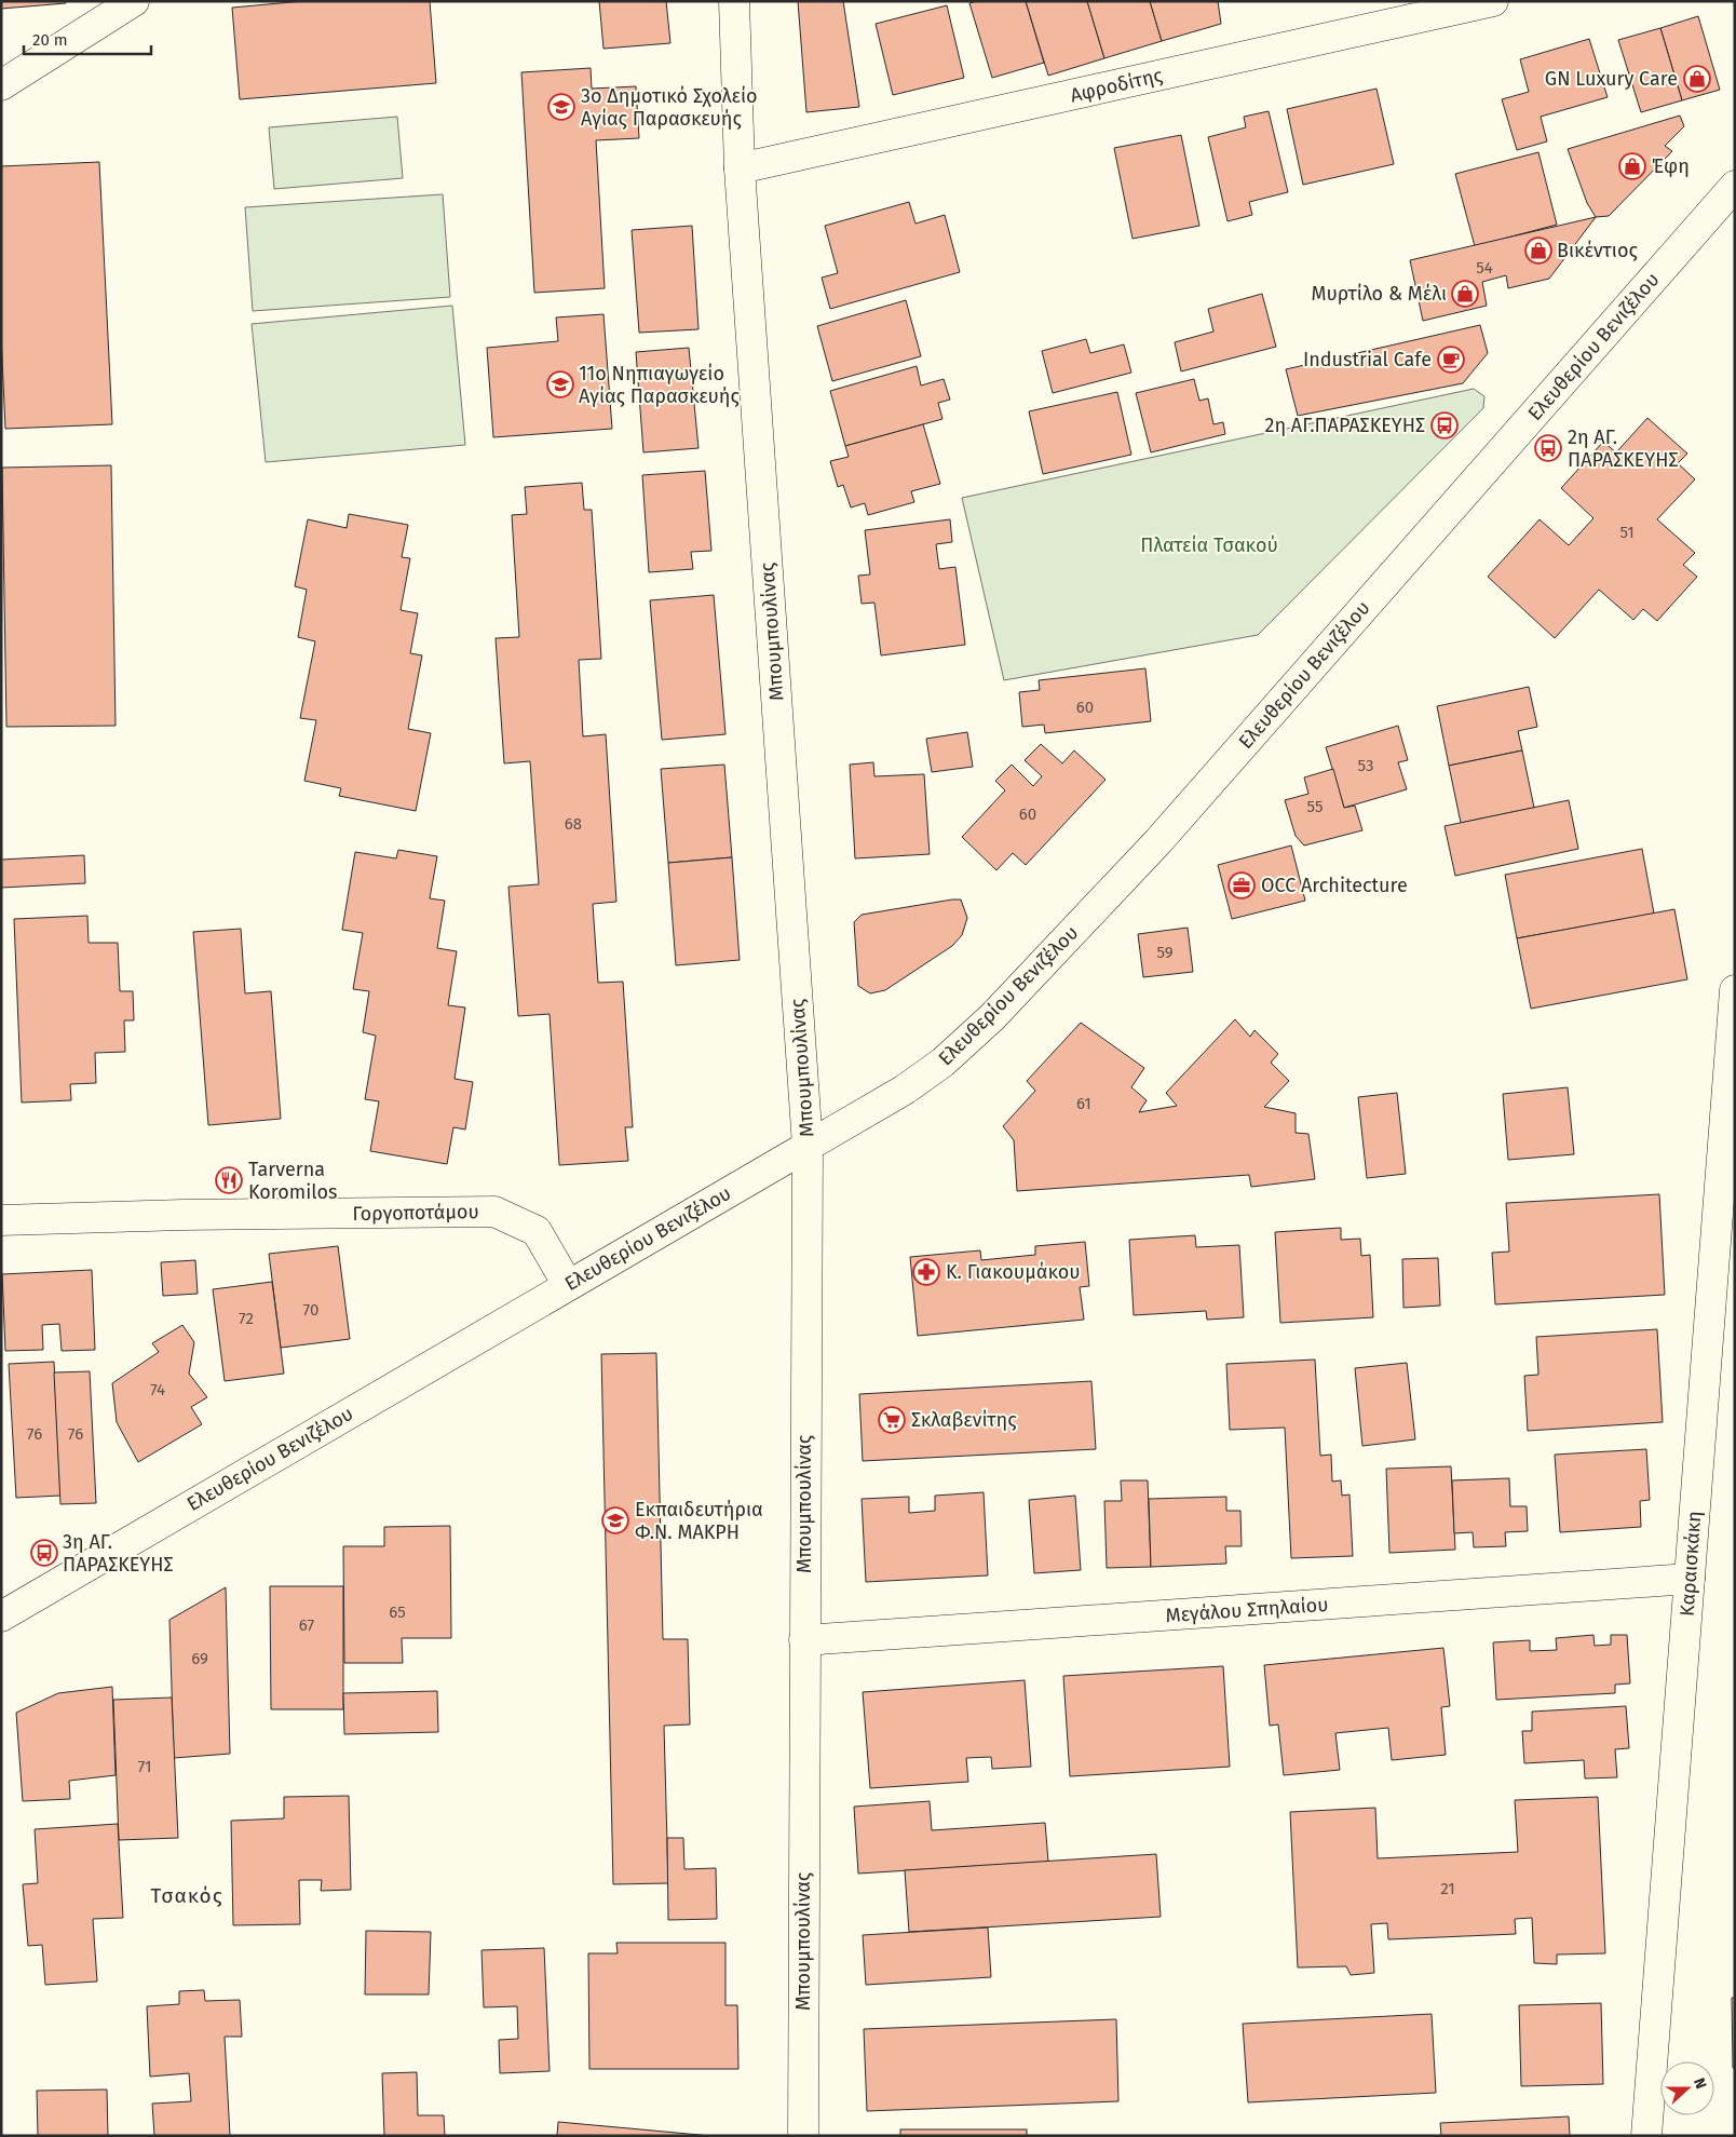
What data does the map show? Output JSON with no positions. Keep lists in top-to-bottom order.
{
  "streets": {
    "street": [
      "Αφροδίτης",
      "Ελευθερίου Βενιζέλου",
      "Μπουμπουλίνας",
      "Γοργοποτάμου",
      "Καραισκάκη",
      "Μεγάλου Σπηλαίου"
    ]
  },
  "crossings": [
    ["Αφροδίτης", "Μπουμπουλίνας"],
    ["Ελευθερίου Βενιζέλου", "Μπουμπουλίνας"],
    ["Ελευθερίου Βενιζέλου", "Γοργοποτάμου"],
    ["Μπουμπουλίνας", "Μεγάλου Σπηλαίου"],
    ["Καραισκάκη", "Μεγάλου Σπηλαίου"]
  ],
  "districts": ["Τσακός"],
  "parks": ["Πλατεία Τσακού"],
  "places": {
    "shop": [
      "GN Luxury Care",
      "Έφη",
      "Βικέντιος",
      "Μυρτίλο & Μέλι"
    ],
    "school or university": ["3ο Δημοτικό Σχολείο Αγίας Παρασκευής", "11ο Νηπιαγωγείο Αγίας Παρασκευής", "Εκπαιδευτήρια Φ.Ν. ΜΑΚΡΗ"],
    "cafe": ["Industrial Cafe"],
    "bus stop": ["2η ΑΓ.ΠΑΡΑΣΚΕΥΗΣ", "2η ΑΓ. ΠΑΡΑΣΚΕΥΗΣ", "3η ΑΓ. ΠΑΡΑΣΚΕΥΗΣ"],
    "office": ["OCC Architecture"],
    "restaurant": ["Tarverna Koromilos"],
    "pharmacy": ["Κ. Γιακουμάκου"],
    "supermarket": ["Σκλαβενίτης"]
  },
  "house_numbers": [
    "54",
    "51",
    "60",
    "53",
    "55",
    "60",
    "68",
    "59",
    "61",
    "70",
    "72",
    "74",
    "76",
    "76",
    "65",
    "67",
    "69",
    "71",
    "21"
  ],
  "scale_bar": "20 m",
  "north": "right"
}
